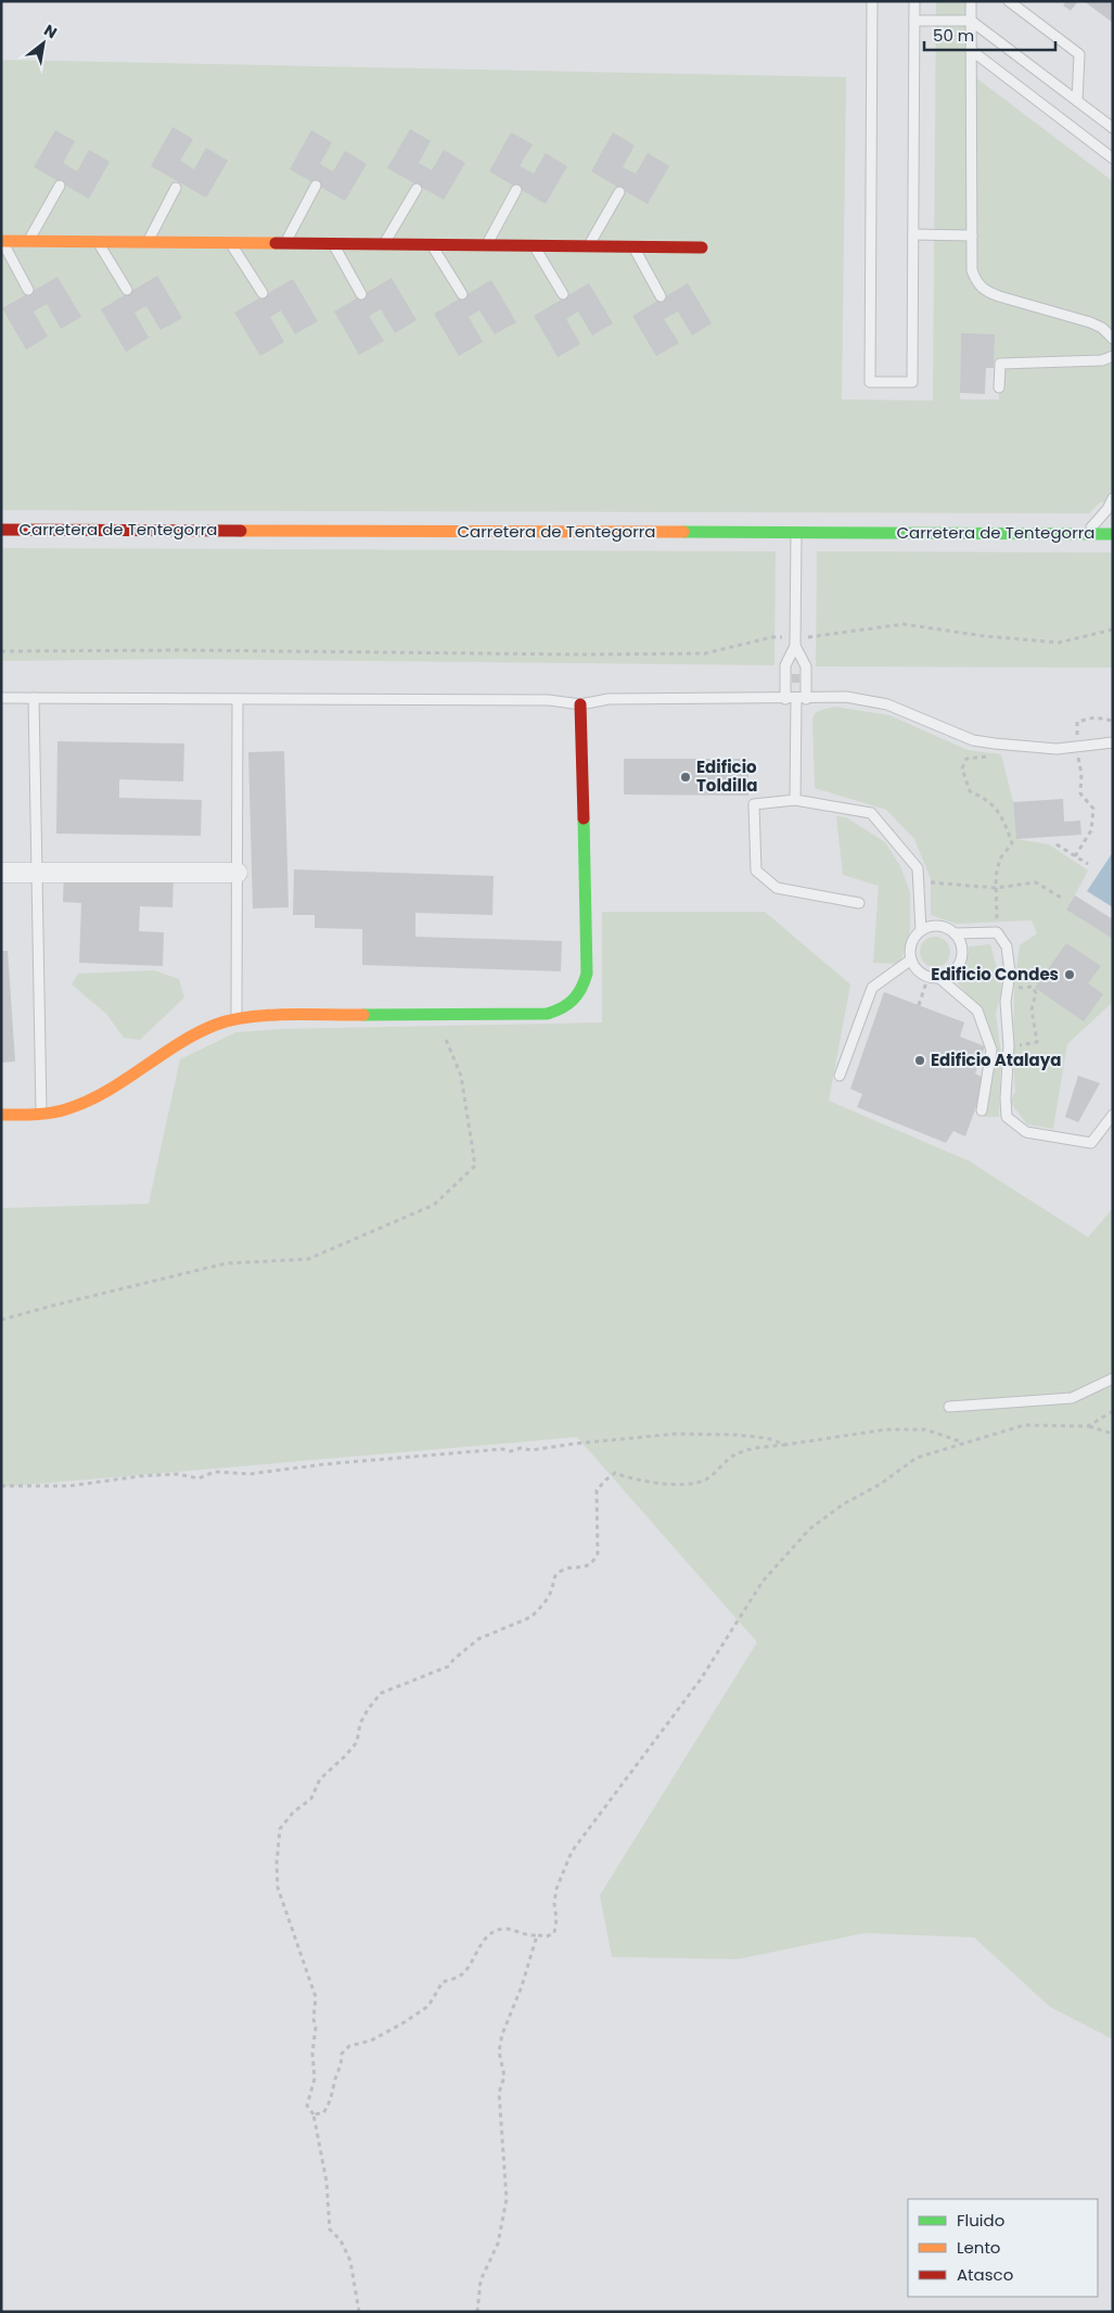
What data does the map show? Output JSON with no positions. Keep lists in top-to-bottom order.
{
  "streets": {
    "street": ["Carretera de Tentegorra"]
  },
  "places": ["Edificio Toldilla", "Edificio Condes", "Edificio Atalaya"],
  "legend": ["Fluido", "Lento", "Atasco"],
  "scale_bar": "50 m",
  "north": "top right"
}
